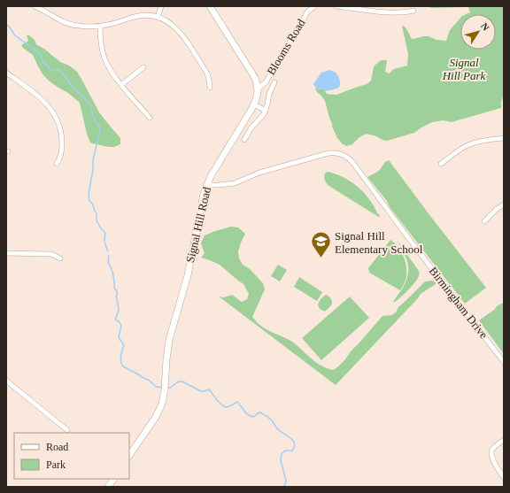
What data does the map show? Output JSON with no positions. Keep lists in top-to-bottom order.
{
  "streets": {
    "main road": ["Signal Hill Road"],
    "street": ["Blooms Road", "Birmingham Drive"]
  },
  "crossings": [
    ["Blooms Road", "Signal Hill Road"],
    ["Signal Hill Road", "Birmingham Drive"]
  ],
  "parks": ["Signal Hill Park"],
  "places": {
    "school or university": ["Signal Hill Elementary School"]
  },
  "legend": ["Road", "Park"],
  "north": "top right"
}
